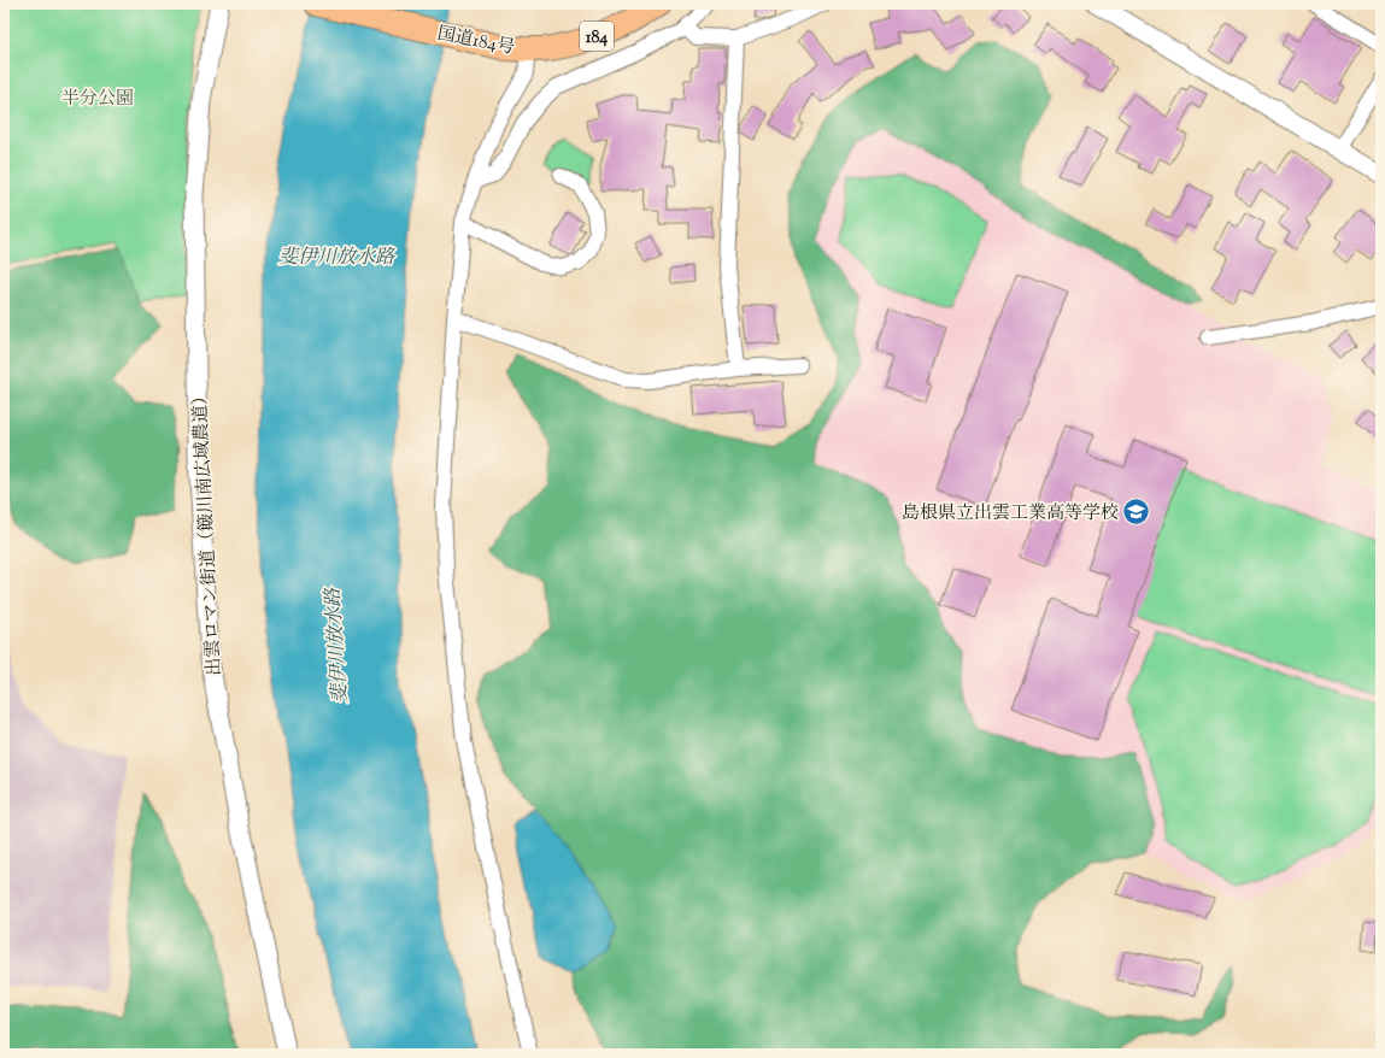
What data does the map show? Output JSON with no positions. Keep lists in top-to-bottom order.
{
  "streets": {
    "highway": ["184", "国道184号"],
    "street": ["出雲ロマン街道（簸川南広域農道）"]
  },
  "water": ["斐伊川放水路"],
  "parks": ["半分公園"],
  "places": {
    "school or university": ["島根県立出雲工業高等学校"]
  }
}
